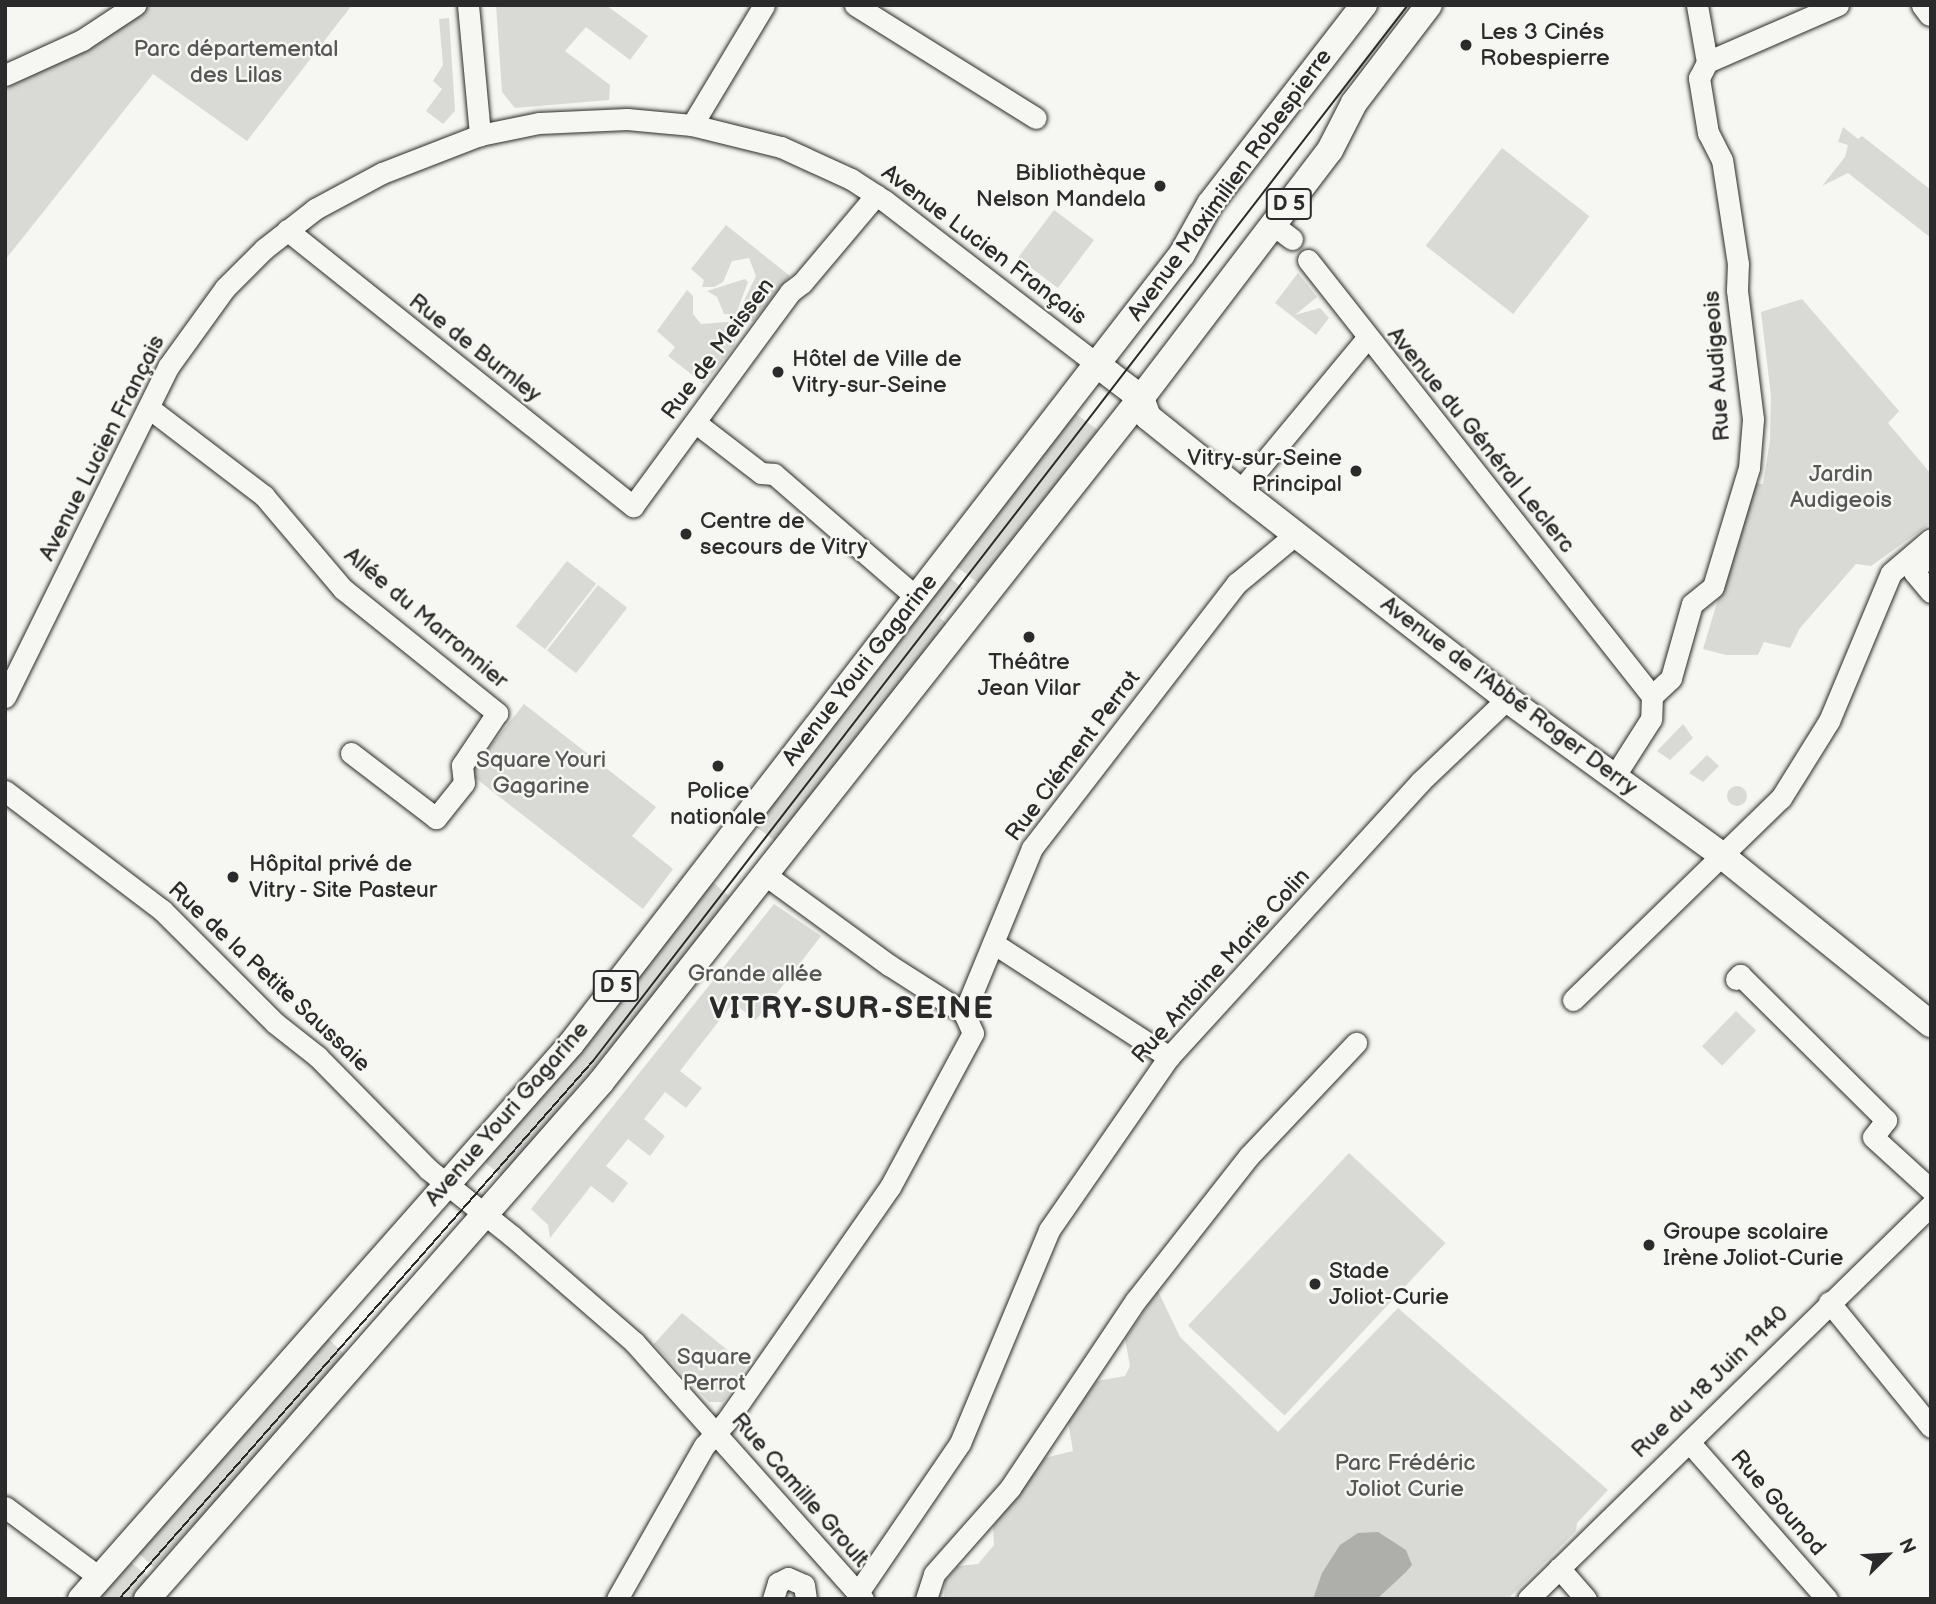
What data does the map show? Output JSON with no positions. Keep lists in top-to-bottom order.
{
  "streets": {
    "main road": [
      "Avenue Maximilien Robespierre",
      "D 5",
      "Avenue Youri Gagarine",
      "Avenue de l'Abbé Roger Derry"
    ],
    "street": [
      "Avenue Lucien Français",
      "Rue de Burnley",
      "Rue de Meissen",
      "Rue Audigeois",
      "Avenue du Général Leclerc",
      "Allée du Marronnier",
      "Rue Clément Perrot",
      "Rue Antoine Marie Colin",
      "Rue de la Petite Saussaie",
      "Rue du 18 Juin 1940",
      "Rue Camille Groult",
      "Rue Gounod"
    ]
  },
  "crossings": [
    ["Avenue Maximilien Robespierre", "Avenue Lucien Français"],
    ["Avenue Maximilien Robespierre", "Avenue Youri Gagarine"],
    ["Avenue Maximilien Robespierre", "Avenue de l'Abbé Roger Derry"],
    ["D 5", "Avenue Youri Gagarine"],
    ["D 5", "Avenue de l'Abbé Roger Derry"],
    ["D 5", "Rue de la Petite Saussaie"],
    ["D 5", "Rue Camille Groult"],
    ["Avenue Lucien Français", "Rue de Burnley"],
    ["Avenue Lucien Français", "Rue de Meissen"],
    ["Avenue Lucien Français", "Allée du Marronnier"],
    ["Avenue Lucien Français", "Avenue Youri Gagarine"],
    ["Avenue Lucien Français", "Avenue de l'Abbé Roger Derry"],
    ["Rue de Burnley", "Rue de Meissen"],
    ["Rue Audigeois", "Avenue du Général Leclerc"],
    ["Rue Audigeois", "Avenue de l'Abbé Roger Derry"],
    ["Avenue du Général Leclerc", "Avenue de l'Abbé Roger Derry"],
    ["Avenue Youri Gagarine", "Avenue de l'Abbé Roger Derry"],
    ["Avenue Youri Gagarine", "Rue de la Petite Saussaie"],
    ["Avenue de l'Abbé Roger Derry", "Rue Clément Perrot"],
    ["Avenue de l'Abbé Roger Derry", "Rue Antoine Marie Colin"],
    ["Rue Clément Perrot", "Rue Camille Groult"],
    ["Rue Antoine Marie Colin", "Rue Camille Groult"],
    ["Rue de la Petite Saussaie", "Rue Camille Groult"],
    ["Rue du 18 Juin 1940", "Rue Gounod"]
  ],
  "districts": ["VITRY-SUR-SEINE"],
  "parks": [
    "Parc départemental des Lilas",
    "Jardin Audigeois",
    "Square Youri Gagarine",
    "Grande allée",
    "Square Perrot",
    "Parc Frédéric Joliot Curie"
  ],
  "places": [
    "Les 3 Cinés Robespierre",
    "Bibliothèque Nelson Mandela",
    "Hôtel de Ville de Vitry-sur-Seine",
    "Vitry-sur-Seine Principal",
    "Centre de secours de Vitry",
    "Théâtre Jean Vilar",
    "Police nationale",
    "Hôpital privé de Vitry - Site Pasteur",
    "Groupe scolaire Irène Joliot-Curie",
    "Stade Joliot-Curie"
  ],
  "north": "top right"
}
